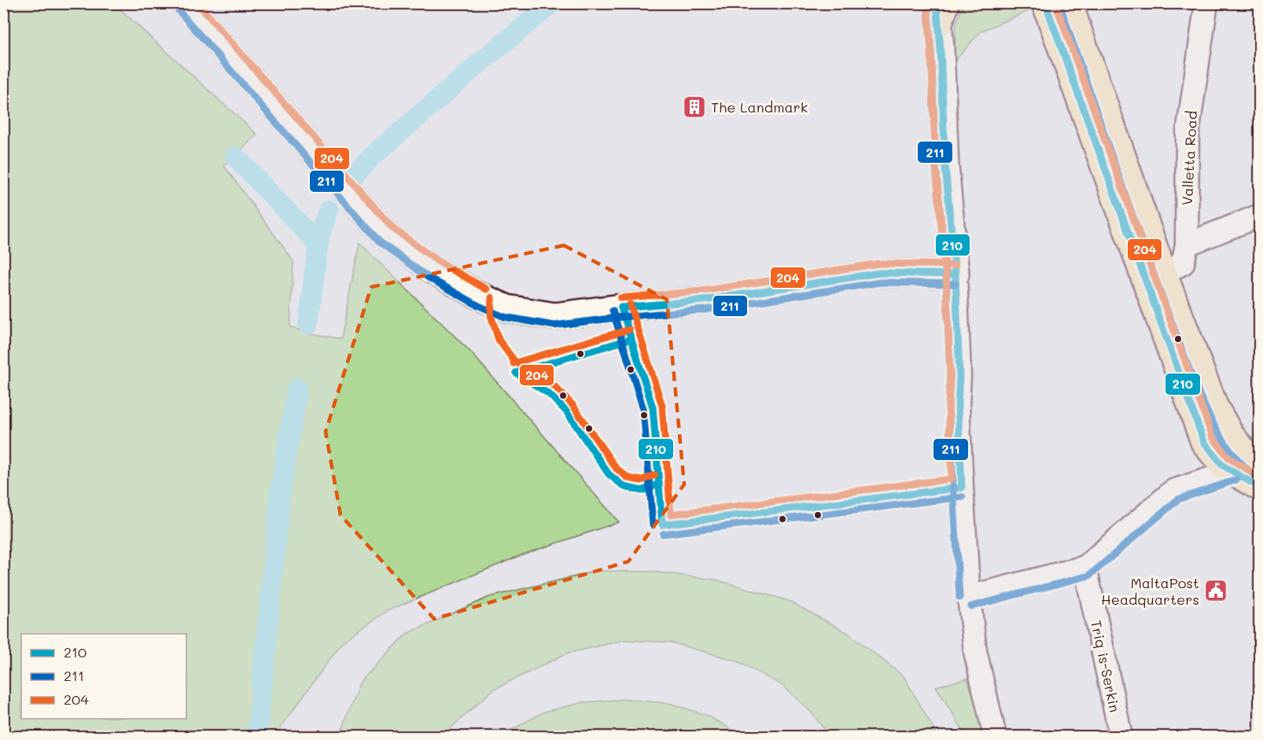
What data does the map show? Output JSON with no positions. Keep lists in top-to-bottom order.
{
  "streets": {
    "street": ["Valletta Road", "Triq is-Serkin"]
  },
  "places": {
    "building": ["The Landmark"],
    "public building": ["MaltaPost Headquarters"]
  },
  "lines": ["transit line 210", "transit line 204", "transit line 211"],
  "legend": ["210", "211", "204"]
}
